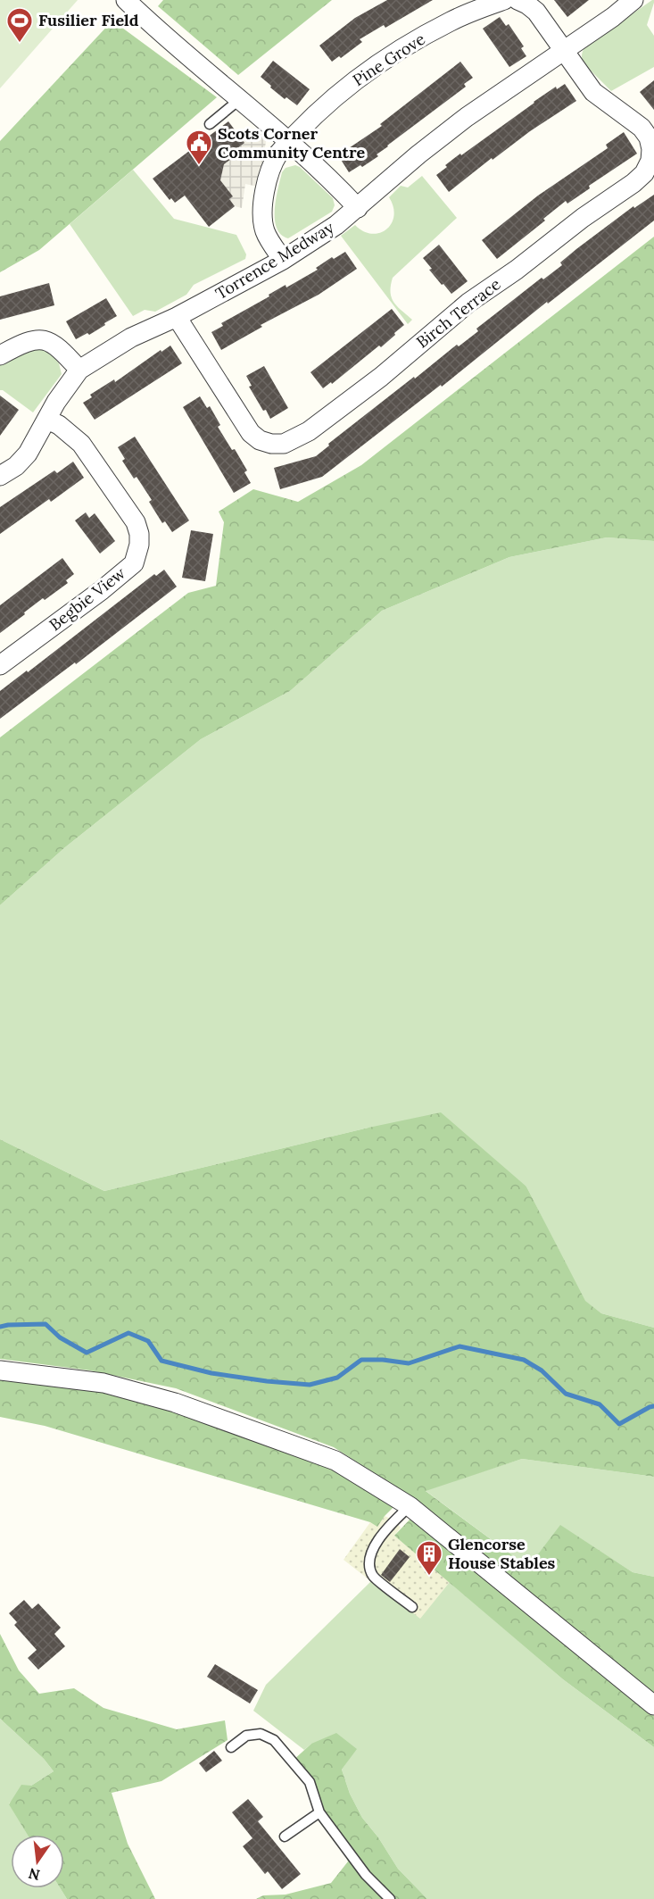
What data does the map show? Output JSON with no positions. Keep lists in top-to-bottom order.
{
  "streets": {
    "street": [
      "Pine Grove",
      "Torrence Medway",
      "Birch Terrace",
      "Begbie View"
    ]
  },
  "crossings": [
    ["Pine Grove", "Torrence Medway"],
    ["Torrence Medway", "Birch Terrace"],
    ["Torrence Medway", "Begbie View"]
  ],
  "places": {
    "sports": ["Fusilier Field"],
    "public building": ["Scots Corner Community Centre"],
    "building": ["Glencorse House Stables"]
  },
  "north": "bottom"
}
